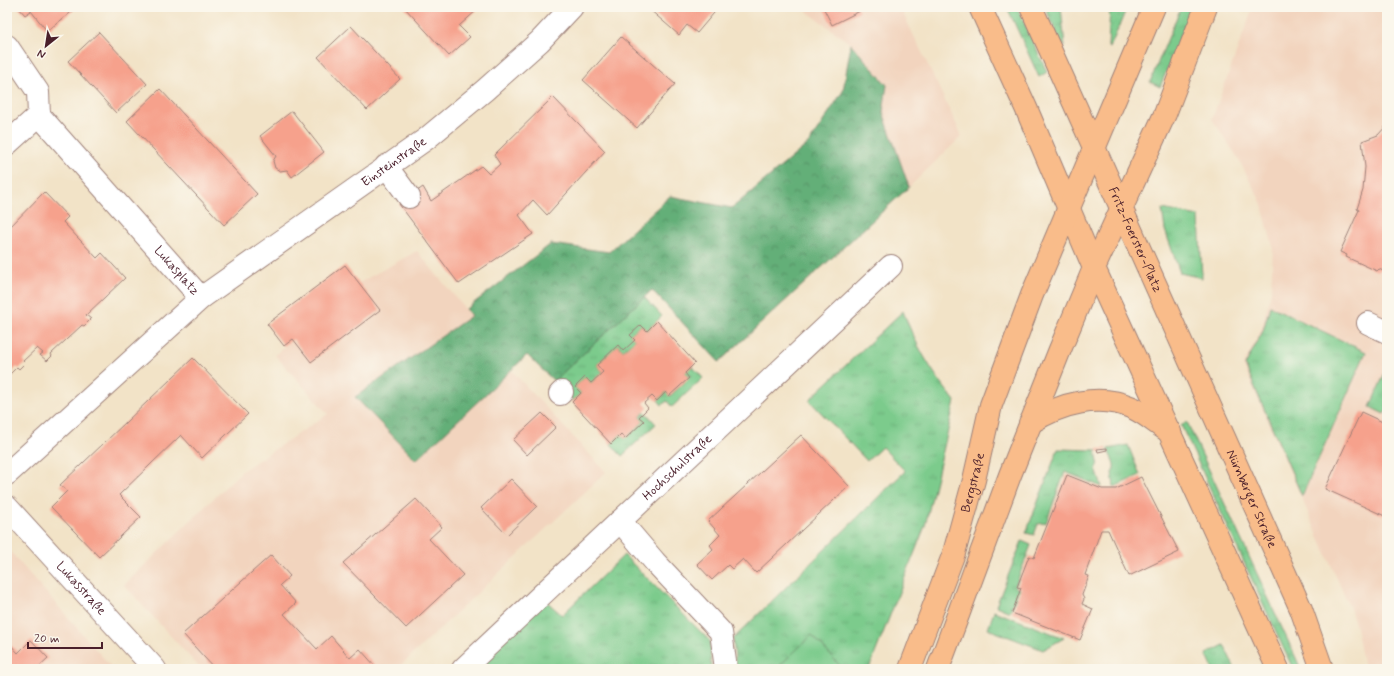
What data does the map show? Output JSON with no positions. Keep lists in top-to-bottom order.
{
  "streets": {
    "main road": ["Fritz-Foerster-Platz", "Bergstraße", "Nürnberger Straße"],
    "street": [
      "Einsteinstraße",
      "Lukasplatz",
      "Hochschulstraße",
      "Lukasstraße"
    ]
  },
  "crossings": [
    ["Einsteinstraße", "Lukasplatz"],
    ["Fritz-Foerster-Platz", "Nürnberger Straße"]
  ],
  "scale_bar": "20 m",
  "north": "bottom left"
}
